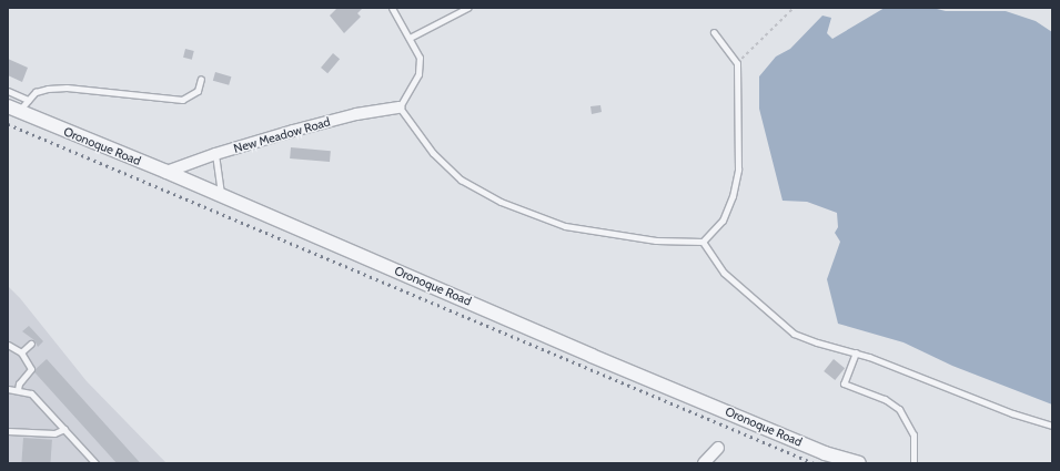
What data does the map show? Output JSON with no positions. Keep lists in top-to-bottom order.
{
  "streets": {
    "street": ["New Meadow Road", "Oronoque Road"]
  },
  "crossings": [
    ["New Meadow Road", "Oronoque Road"]
  ]
}
